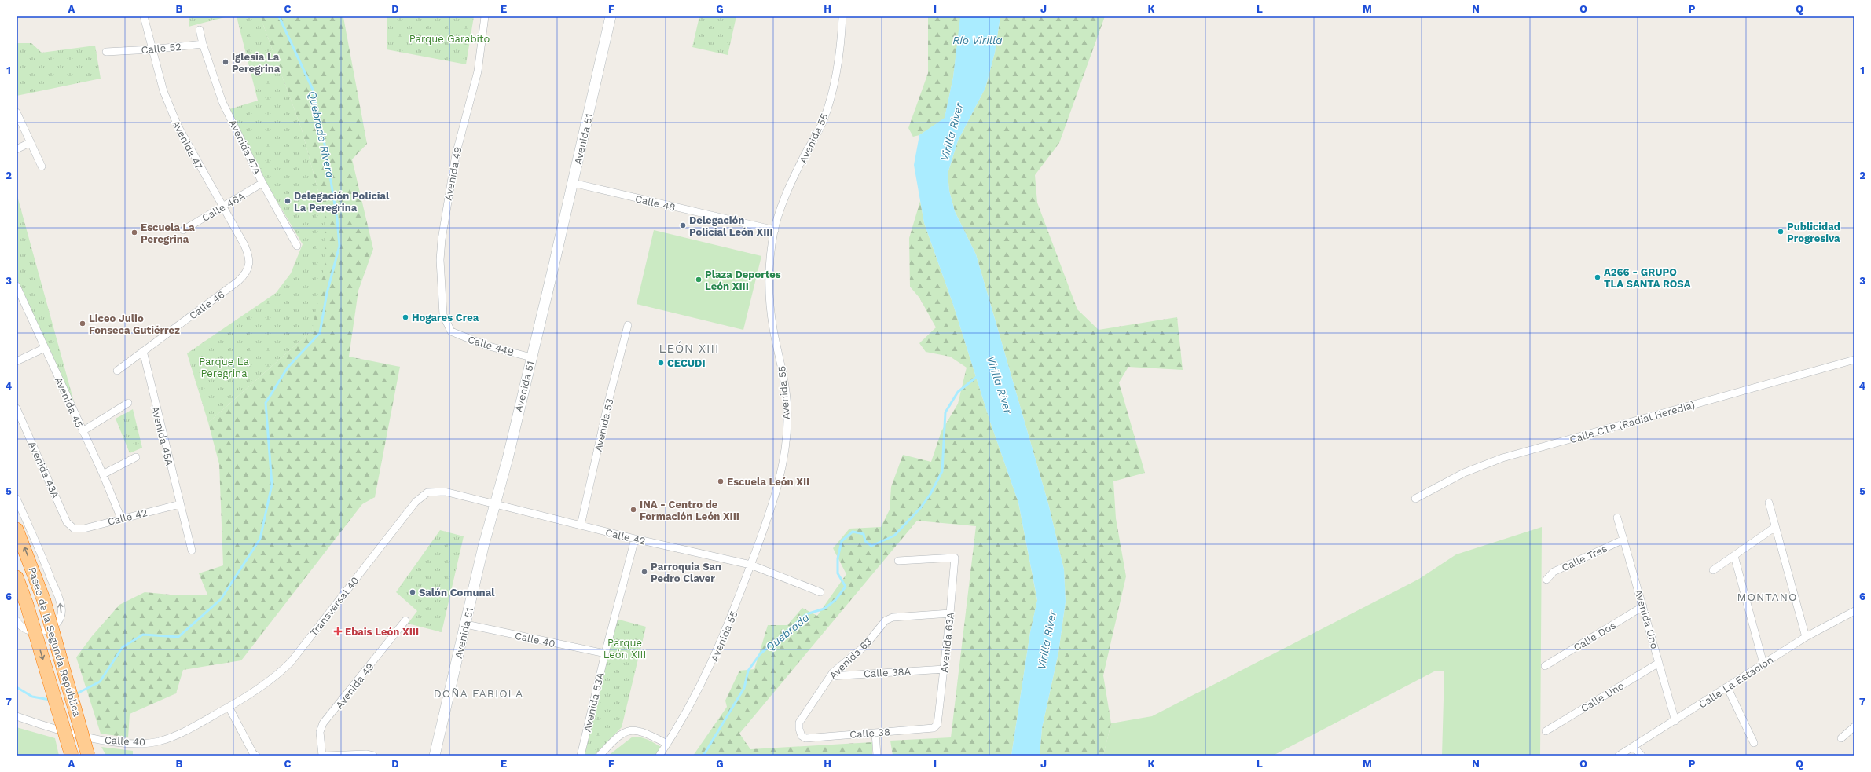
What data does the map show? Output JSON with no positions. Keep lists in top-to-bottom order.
{
  "streets": {
    "highway": ["Paseo de la Segunda República"],
    "street": [
      "Calle 52",
      "Avenida 55",
      "Avenida 51",
      "Avenida 47",
      "Avenida 47A",
      "Avenida 49",
      "Calle 48",
      "Calle 46A",
      "Calle 46",
      "Calle 44B",
      "Avenida 45",
      "Calle CTP (Radial Heredia)",
      "Avenida 53",
      "Avenida 45A",
      "Avenida 43A",
      "Calle 42",
      "Calle Tres",
      "Transversal 40",
      "Avenida Uno",
      "Calle Dos",
      "Calle 40",
      "Avenida 63A",
      "Avenida 63",
      "Calle 38A",
      "Calle La Estación",
      "Calle Uno",
      "Avenida 53A",
      "Calle 38"
    ]
  },
  "crossings": [
    ["Calle 52", "Avenida 47"],
    ["Calle 52", "Avenida 47A"],
    ["Avenida 55", "Calle 48"],
    ["Avenida 55", "Calle 42"],
    ["Avenida 51", "Calle 48"],
    ["Avenida 51", "Calle 44B"],
    ["Avenida 51", "Calle 42"],
    ["Avenida 51", "Calle 40"],
    ["Avenida 47", "Calle 46A"],
    ["Avenida 47", "Calle 46"],
    ["Avenida 47A", "Calle 46A"],
    ["Avenida 49", "Calle 44B"],
    ["Calle 46", "Avenida 45A"],
    ["Avenida 45", "Calle 42"],
    ["Avenida 53", "Calle 42"],
    ["Avenida 45A", "Calle 42"],
    ["Avenida 43A", "Calle 42"],
    ["Calle 42", "Transversal 40"],
    ["Calle 42", "Avenida 53A"],
    ["Calle Tres", "Avenida Uno"],
    ["Transversal 40", "Calle 40"],
    ["Avenida Uno", "Calle Dos"],
    ["Avenida Uno", "Calle La Estación"],
    ["Avenida Uno", "Calle Uno"],
    ["Calle 40", "Avenida 53A"],
    ["Avenida 63A", "Avenida 63"],
    ["Avenida 63A", "Calle 38A"],
    ["Avenida 63A", "Calle 38"],
    ["Avenida 63", "Calle 38A"],
    ["Avenida 63", "Calle 38"]
  ],
  "districts": ["LEÓN XIII", "MONTANO", "DOÑA FABIOLA"],
  "water": [
    "Río Virilla",
    "Virilla River",
    "Quebrada Rivera",
    "Quebrada"
  ],
  "parks": ["Parque Garabito", "Parque La Peregrina", "Parque León XIII"],
  "places": {
    "other": [
      "Iglesia La Peregrina",
      "Delegación Policial La Peregrina",
      "Delegación Policial León XIII",
      "Publicidad Progresiva",
      "Escuela La Peregrina",
      "A266 - GRUPO TLA SANTA ROSA",
      "Plaza Deportes León XIII",
      "Hogares Crea",
      "Liceo Julio Fonseca Gutiérrez",
      "CECUDI",
      "Escuela León XII",
      "INA - Centro de Formación León XIII",
      "Parroquia San Pedro Claver",
      "Salón Comunal"
    ],
    "health": ["Ebais León XIII"]
  },
  "grid": {
    "columns": [
      "A",
      "B",
      "C",
      "D",
      "E",
      "F",
      "G",
      "H",
      "I",
      "J",
      "K",
      "L",
      "M",
      "N",
      "O",
      "P",
      "Q"
    ],
    "rows": [
      "1",
      "2",
      "3",
      "4",
      "5",
      "6",
      "7"
    ]
  }
}
